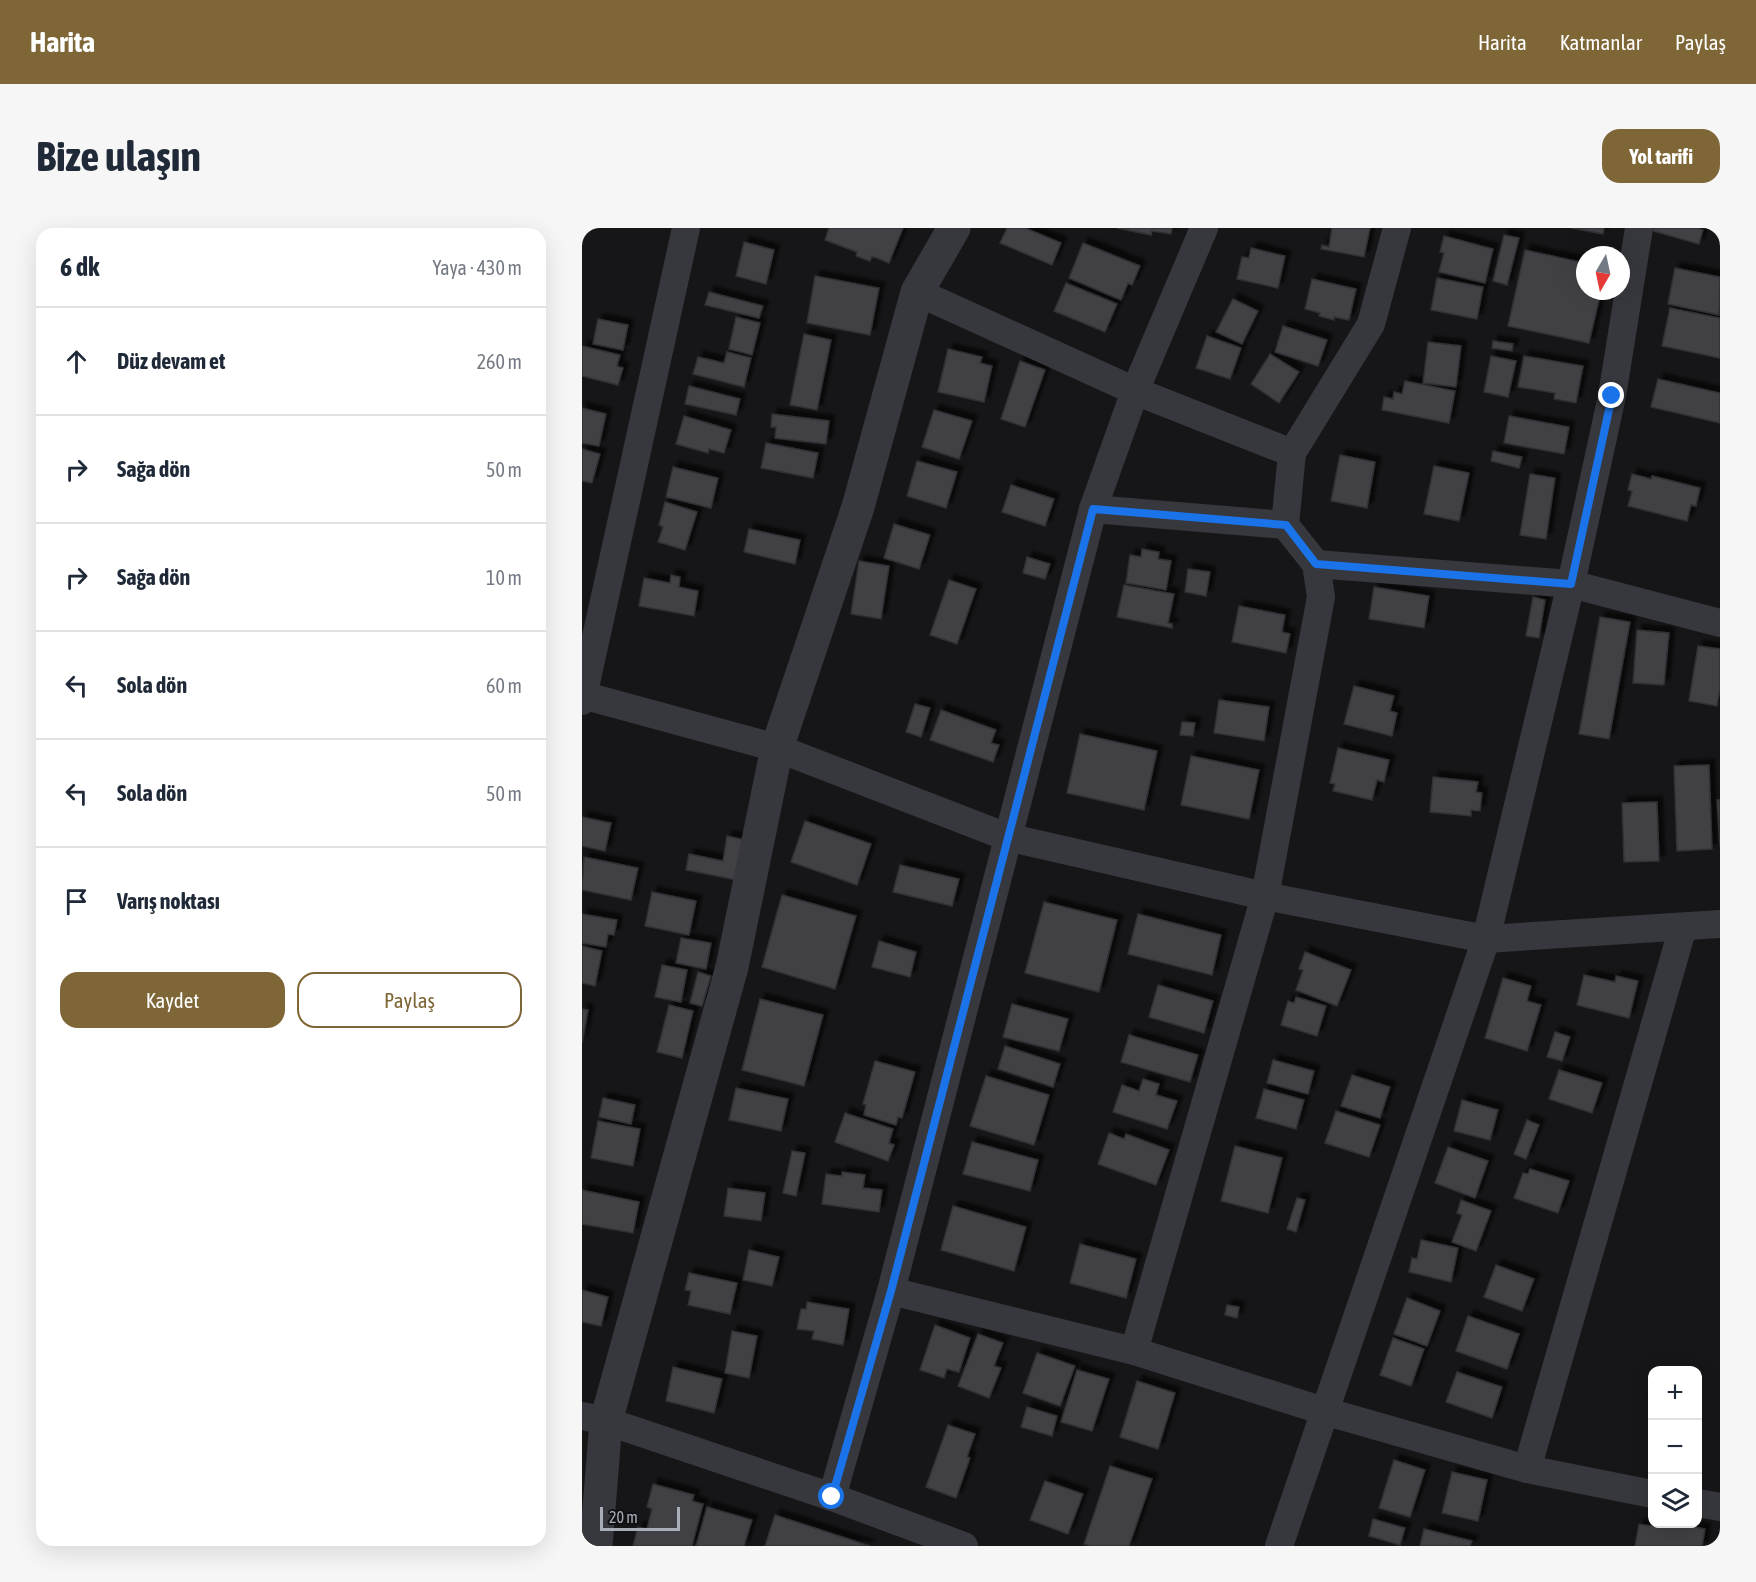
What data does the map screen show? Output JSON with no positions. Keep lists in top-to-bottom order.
{
  "scale_bar": "20 m",
  "north": "bottom",
  "page": {
    "header": "Harita",
    "nav": ["Harita", "Katmanlar", "Paylaş"],
    "buttons": [
      "Yol tarifi",
      ["Kaydet", "Paylaş"]
    ],
    "title": "Bize ulaşın",
    "heading": ["6 dk", "Yaya · 430 m"],
    "list": [
      ["Düz devam et", "260 m"],
      ["Sağa dön", "50 m"],
      ["Sağa dön", "10 m"],
      ["Sola dön", "60 m"],
      ["Sola dön", "50 m"],
      "Varış noktası"
    ],
    "map_buttons": ["+", "−"],
    "scale": "20 m"
  }
}
